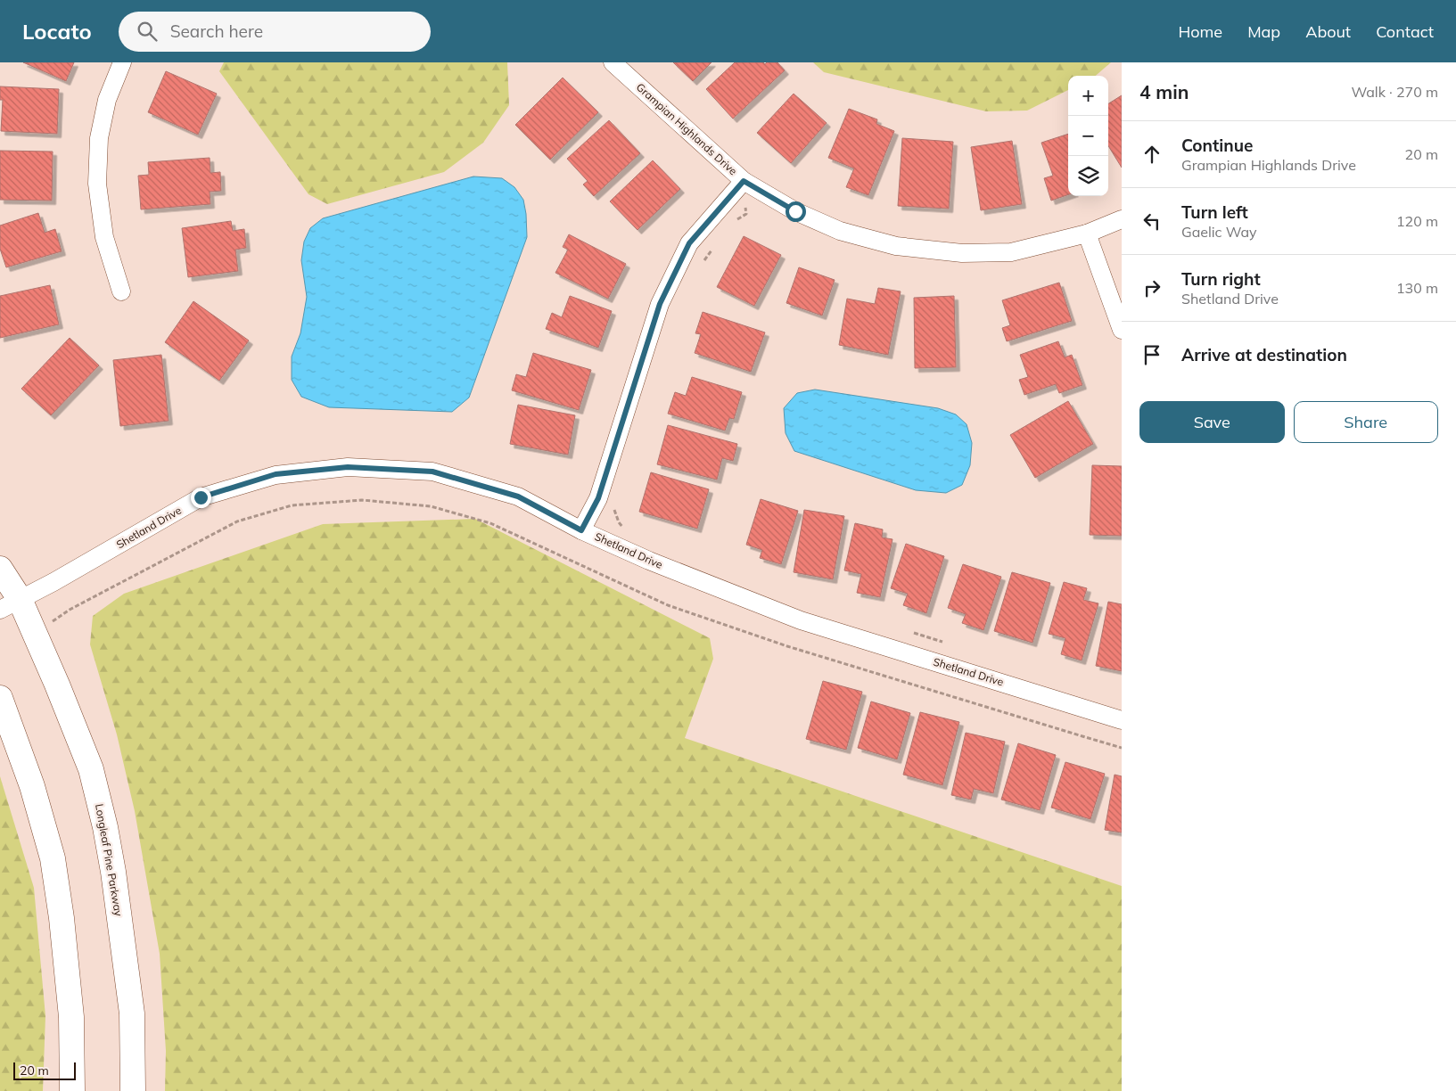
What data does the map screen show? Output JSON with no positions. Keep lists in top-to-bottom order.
{
  "streets": {
    "main road": ["Longleaf Pine Parkway"],
    "street": ["Grampian Highlands Drive", "Shetland Drive"]
  },
  "crossings": [
    ["Shetland Drive", "Longleaf Pine Parkway"]
  ],
  "scale_bar": "20 m",
  "page": {
    "header": "Locato",
    "search": "Search here",
    "nav": [
      "Home",
      "Map",
      "About",
      "Contact"
    ],
    "heading": ["4 min", "Walk · 270 m"],
    "map_buttons": ["+", "−"],
    "list": [
      ["Continue", "Grampian Highlands Drive", "20 m"],
      ["Turn left", "Gaelic Way", "120 m"],
      ["Turn right", "Shetland Drive", "130 m"],
      "Arrive at destination"
    ],
    "buttons": ["Save", "Share"],
    "scale": "20 m"
  }
}
